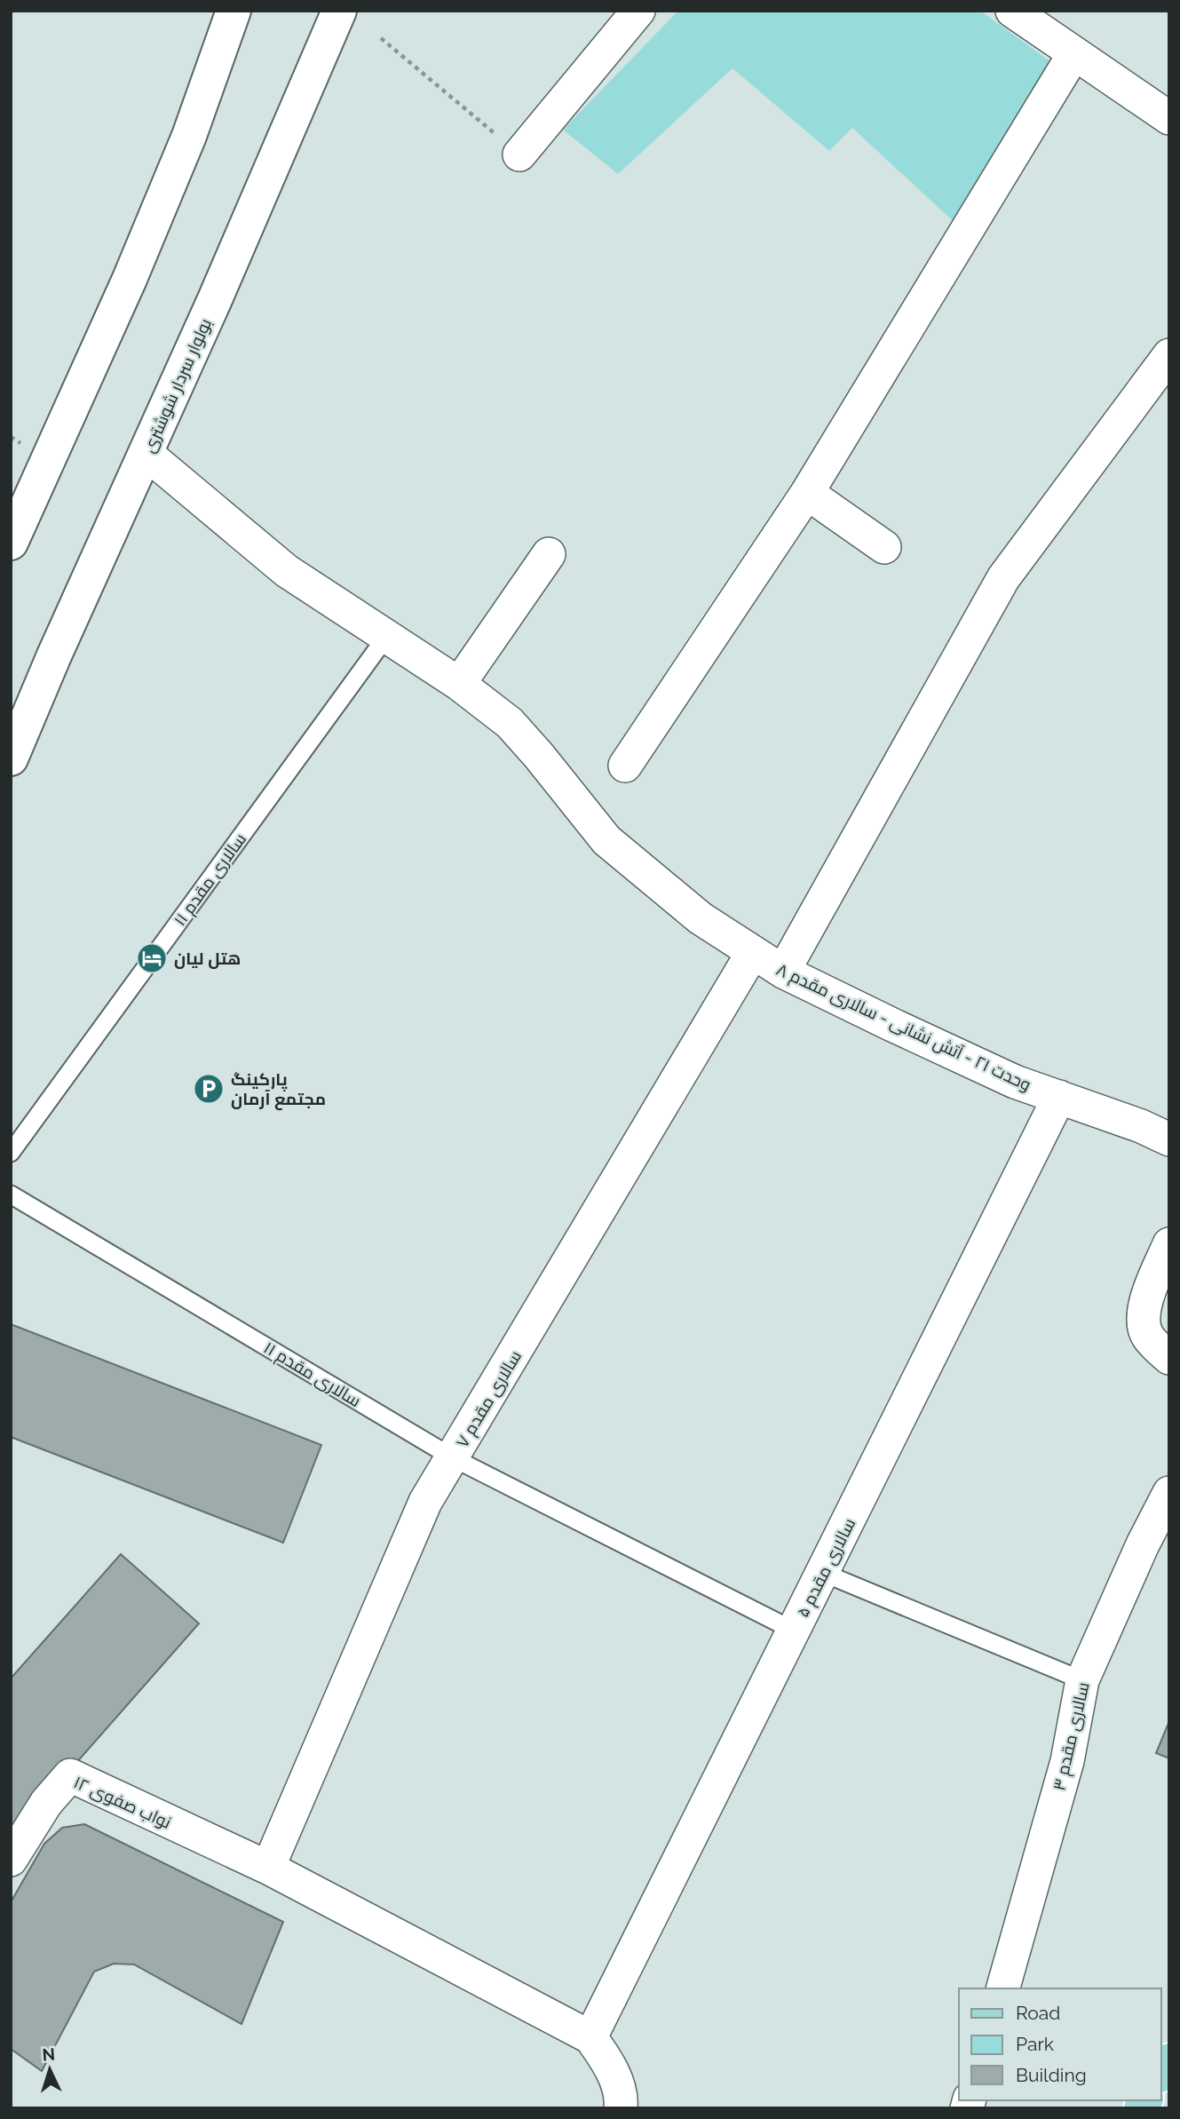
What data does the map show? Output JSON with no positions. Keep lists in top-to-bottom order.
{
  "streets": {
    "street": [
      "بولوار سردار شوشتری",
      "وحدت ۲۱ - آتش نشانی - سالاری مقدم ۸",
      "سالاری مقدم ۷",
      "سالاری مقدم ۵",
      "سالاری مقدم ۳",
      "نواب صفوی ۱۲"
    ],
    "lane": ["سالاری مقدم ۱۱"]
  },
  "crossings": [
    ["بولوار سردار شوشتری", "وحدت ۲۱ - آتش نشانی - سالاری مقدم ۸"],
    ["سالاری مقدم ۱۱", "وحدت ۲۱ - آتش نشانی - سالاری مقدم ۸"],
    ["سالاری مقدم ۱۱", "سالاری مقدم ۷"],
    ["سالاری مقدم ۱۱", "سالاری مقدم ۵"],
    ["وحدت ۲۱ - آتش نشانی - سالاری مقدم ۸", "سالاری مقدم ۷"],
    ["وحدت ۲۱ - آتش نشانی - سالاری مقدم ۸", "سالاری مقدم ۵"],
    ["سالاری مقدم ۷", "نواب صفوی ۱۲"]
  ],
  "places": {
    "hotel": ["هتل لیان"],
    "parking": ["پارکینگ مجتمع آرمان"]
  },
  "legend": ["Road", "Park", "Building"],
  "north": "top"
}
